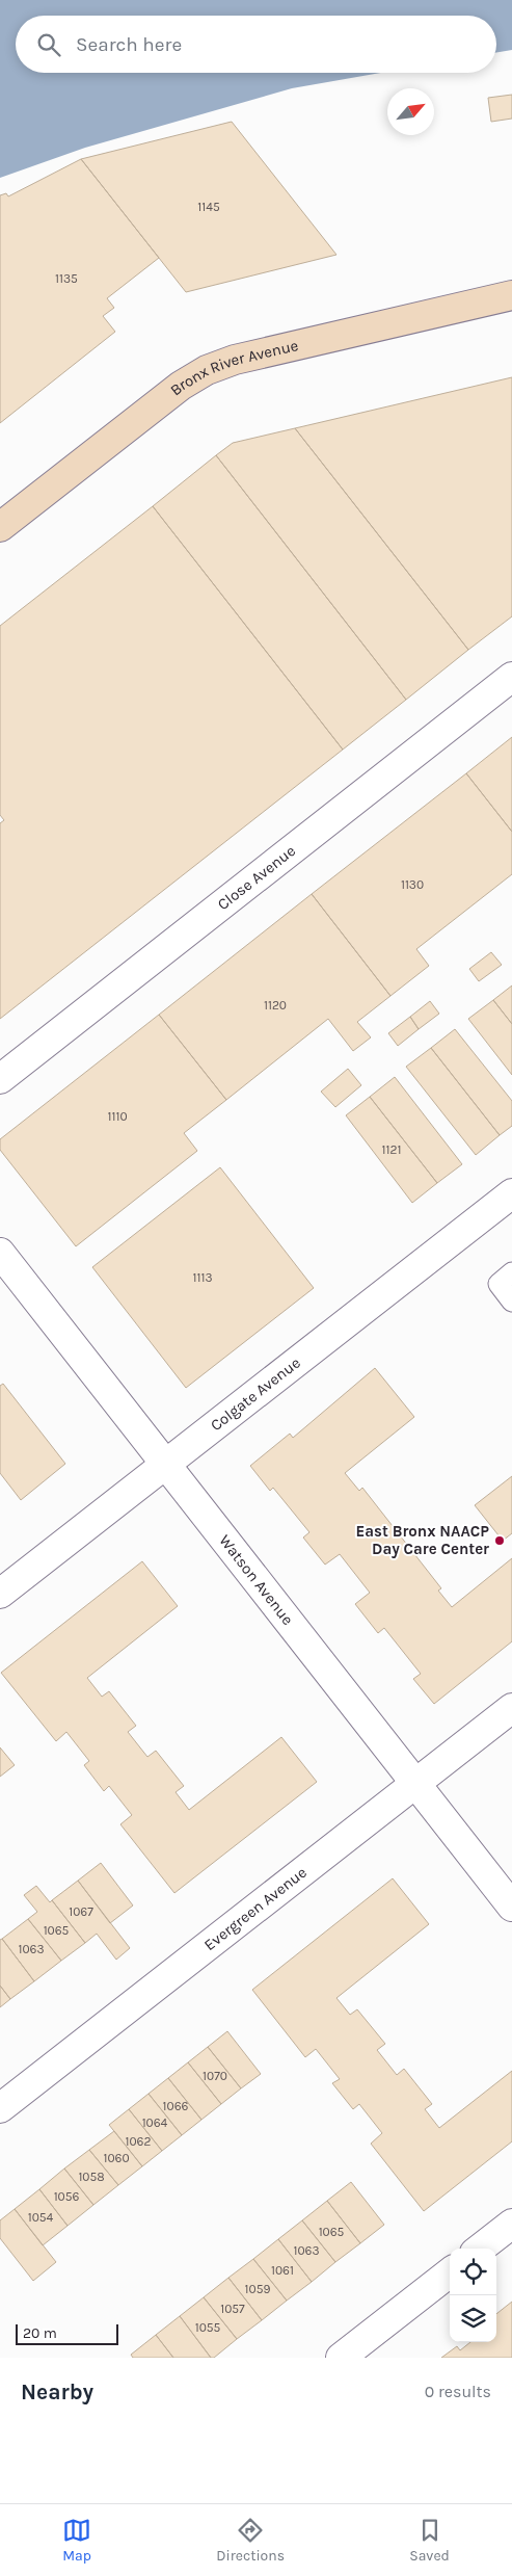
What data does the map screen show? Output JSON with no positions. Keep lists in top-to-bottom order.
{
  "streets": {
    "main road": ["Bronx River Avenue"],
    "street": [
      "Close Avenue",
      "Colgate Avenue",
      "Watson Avenue",
      "Evergreen Avenue"
    ]
  },
  "crossings": [
    ["Colgate Avenue", "Watson Avenue"],
    ["Watson Avenue", "Evergreen Avenue"]
  ],
  "places": ["East Bronx NAACP Day Care Center"],
  "house_numbers": [
    "1145",
    "1135",
    "1130",
    "1120",
    "1110",
    "1121",
    "1113",
    "1067",
    "1065",
    "1063",
    "1070",
    "1066",
    "1064",
    "1062",
    "1060",
    "1058",
    "1056",
    "1054",
    "1065",
    "1063",
    "1061",
    "1059",
    "1057",
    "1055"
  ],
  "scale_bar": "20 m",
  "north": "top right",
  "page": {
    "search": "Search here",
    "scale": "20 m",
    "heading": ["Nearby", "0 results"],
    "nav": ["Map", "Directions", "Saved"]
  }
}
